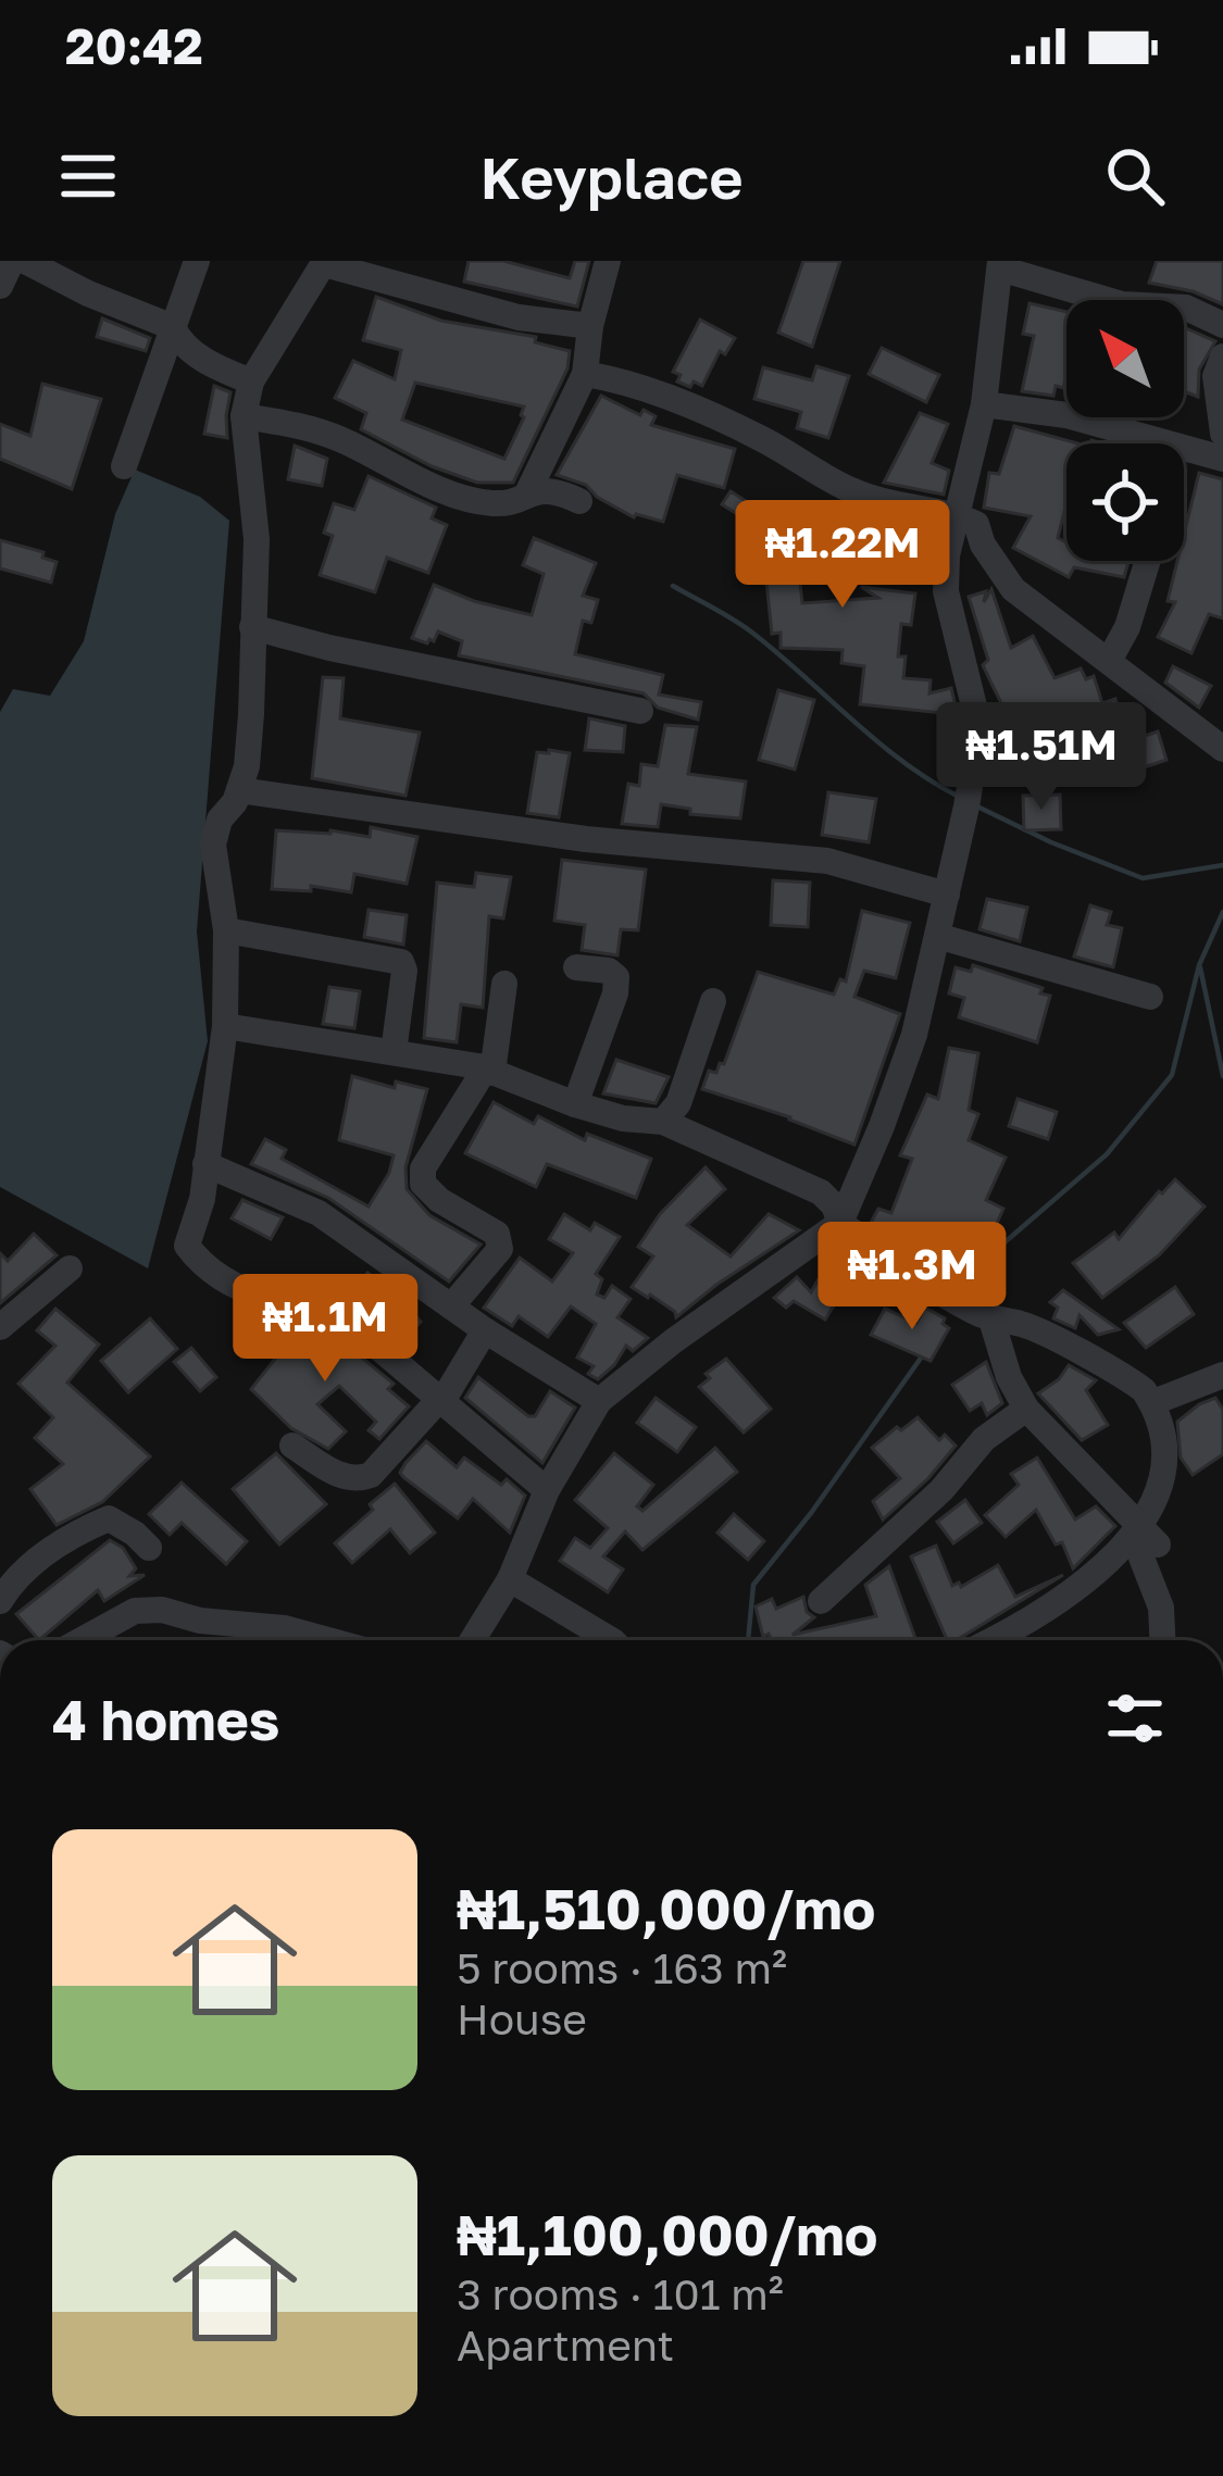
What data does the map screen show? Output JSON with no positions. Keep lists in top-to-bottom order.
{
  "north": "top left",
  "page": {
    "status": "20:42",
    "header": "Keyplace",
    "price": [
      "₦1.22M",
      "₦1.51M",
      "₦1.3M",
      "₦1.1M"
    ],
    "heading": "4 homes",
    "list": [
      {
        "name": "₦1,510,000/mo",
        "note": "5 rooms · 163 m² · House"
      },
      {
        "name": "₦1,100,000/mo",
        "note": "3 rooms · 101 m² · Apartment"
      }
    ]
  }
}
